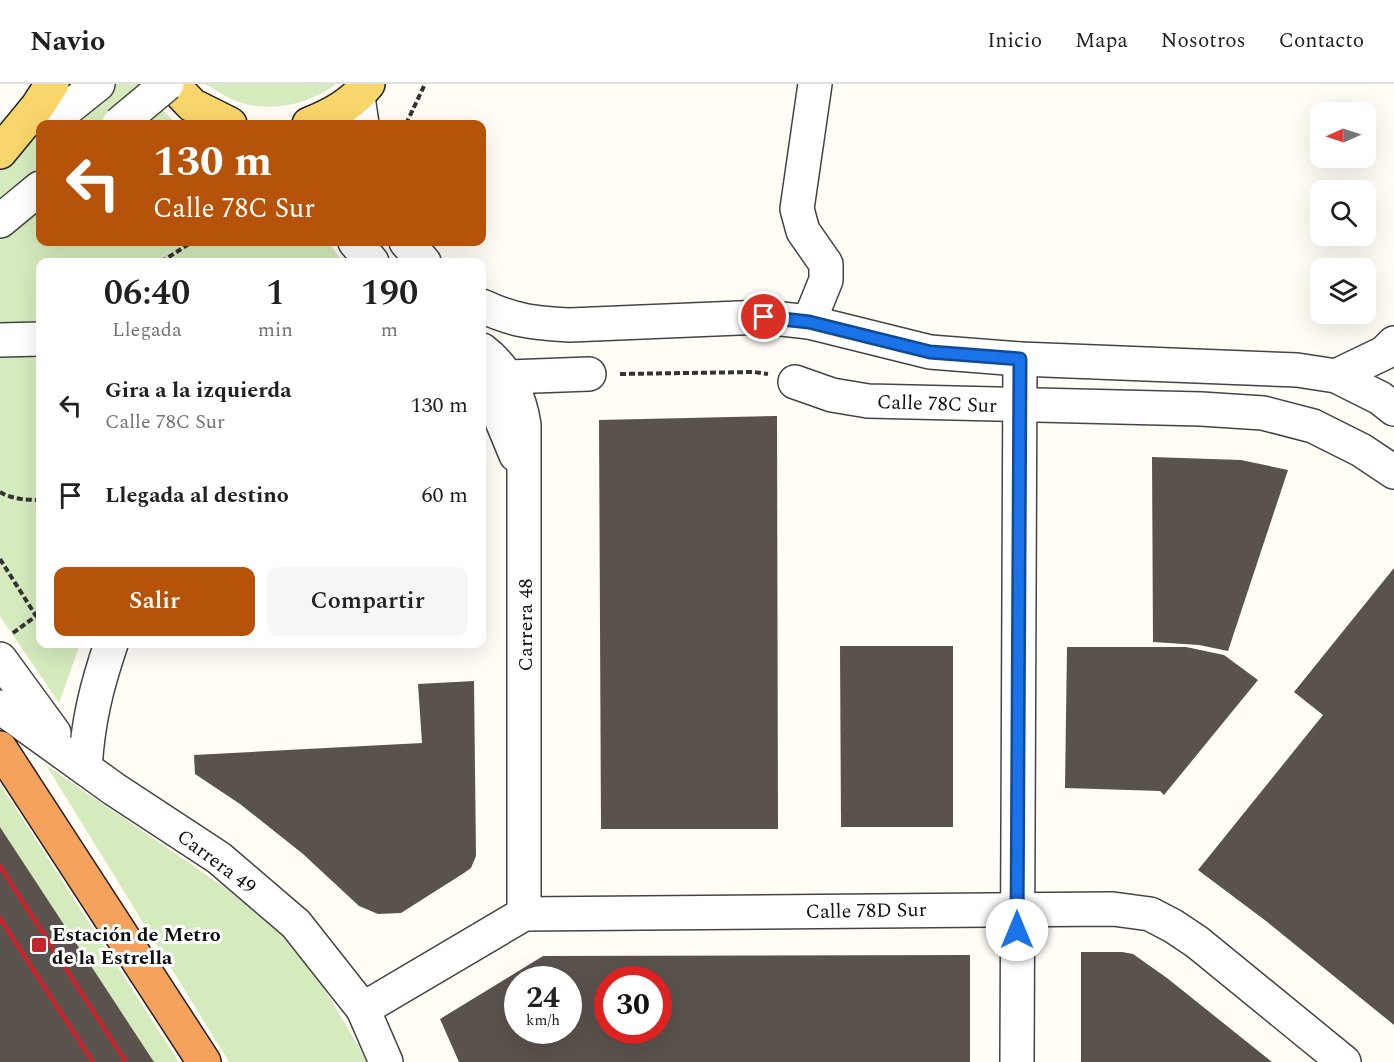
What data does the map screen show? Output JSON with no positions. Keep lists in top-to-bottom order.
{
  "streets": {
    "street": [
      "Calle 78C Sur",
      "Carrera 48",
      "Carrera 49",
      "Calle 78D Sur"
    ]
  },
  "crossings": [
    ["Carrera 48", "Calle 78D Sur"],
    ["Carrera 49", "Calle 78D Sur"]
  ],
  "places": {
    "transit": ["Estación de Metro de la Estrella"]
  },
  "north": "left",
  "page": {
    "header": "Navio",
    "nav": [
      "Inicio",
      "Mapa",
      "Nosotros",
      "Contacto"
    ],
    "turn": ["130 m", "Calle 78C Sur"],
    "eta": [
      "06:40",
      "Llegada",
      "1",
      "min",
      "190",
      "m"
    ],
    "list": [
      {
        "name": "Gira a la izquierda",
        "note": "Calle 78C Sur",
        "value": "130 m"
      },
      {
        "name": "Llegada al destino",
        "value": "60 m"
      }
    ],
    "buttons": ["Salir", "Compartir"],
    "speed": "24 km/h",
    "limit": "30"
  }
}
